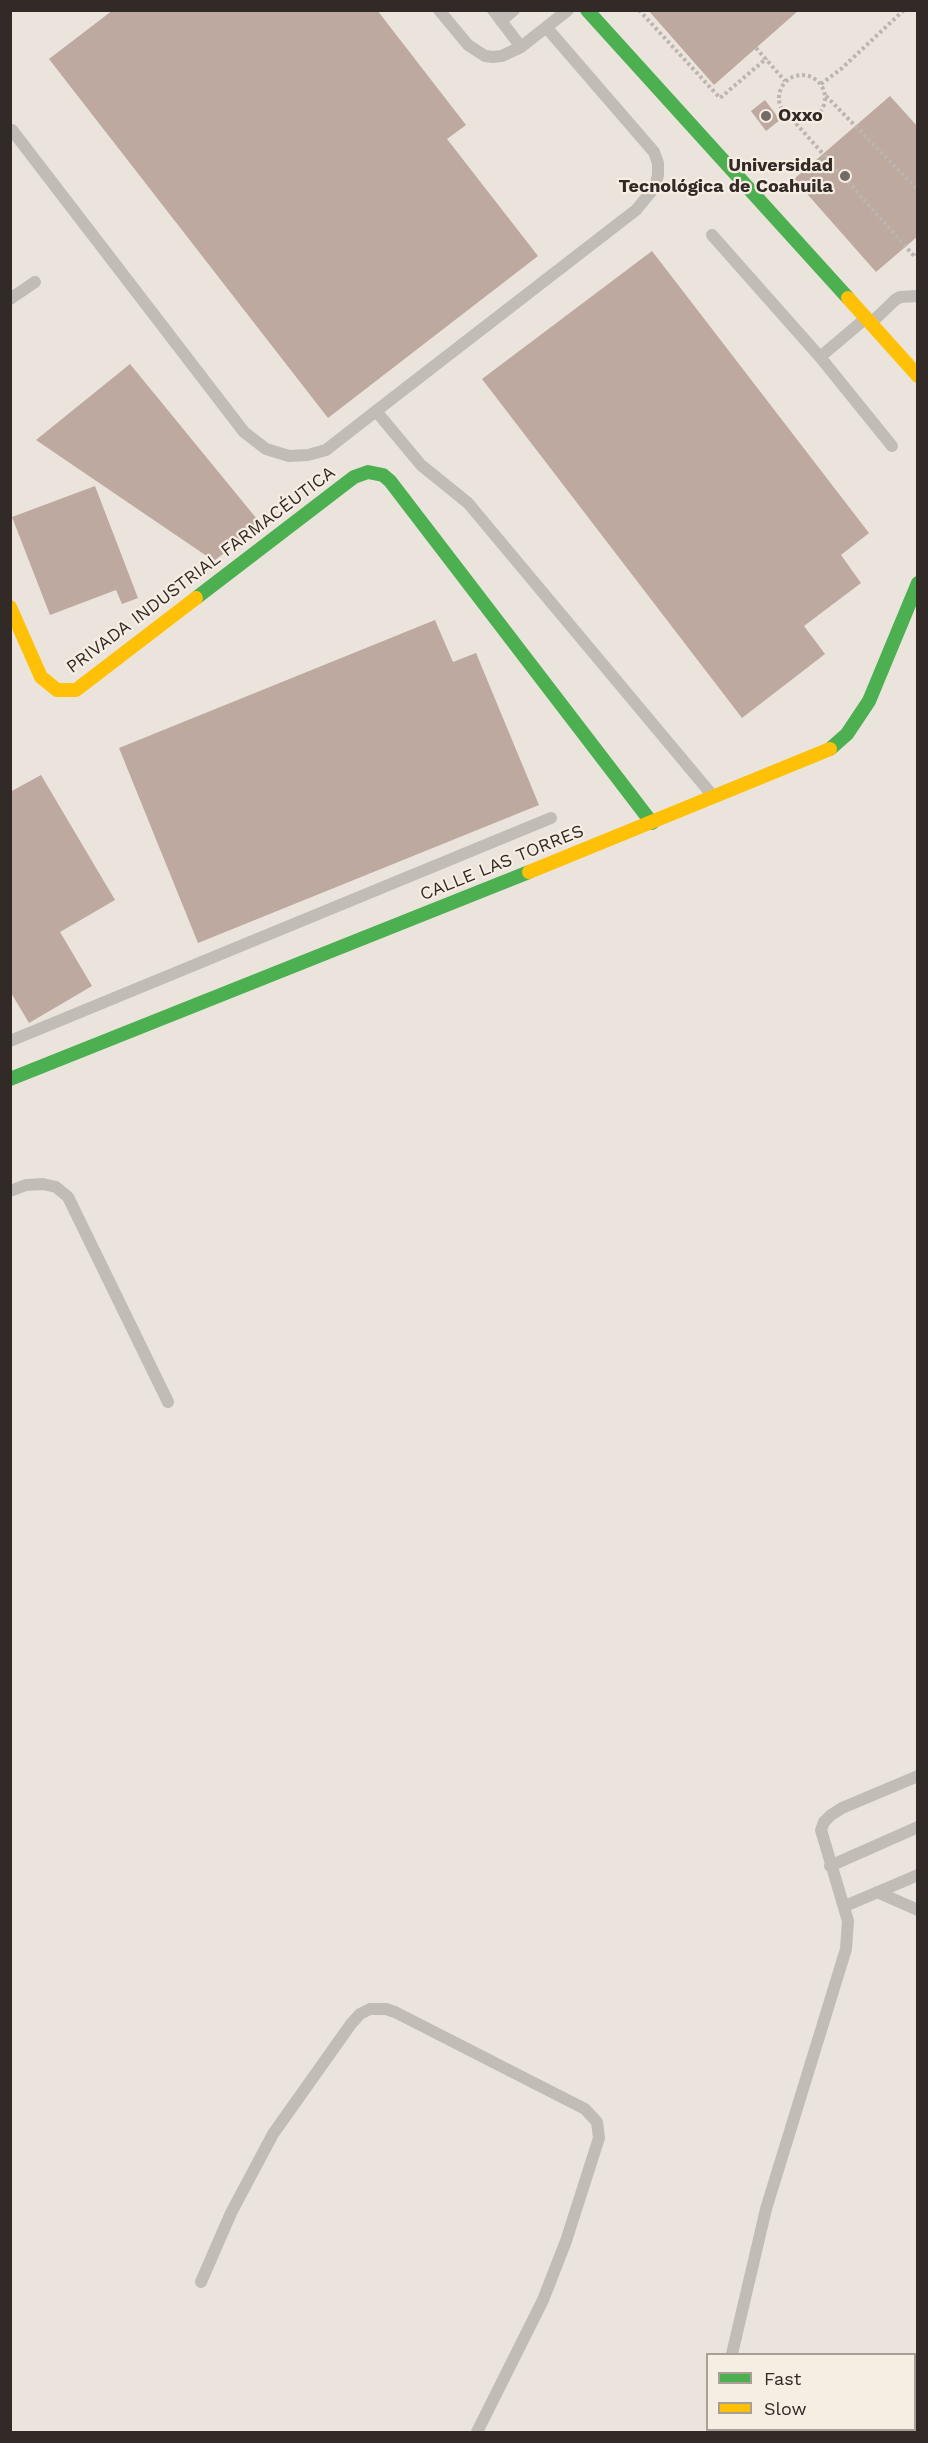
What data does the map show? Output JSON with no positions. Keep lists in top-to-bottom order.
{
  "streets": {
    "street": ["PRIVADA INDUSTRIAL FARMACÉUTICA", "CALLE LAS TORRES"]
  },
  "crossings": [
    ["PRIVADA INDUSTRIAL FARMACÉUTICA", "CALLE LAS TORRES"]
  ],
  "places": ["Oxxo", "Universidad Tecnológica de Coahuila"],
  "legend": ["Fast", "Slow"]
}
